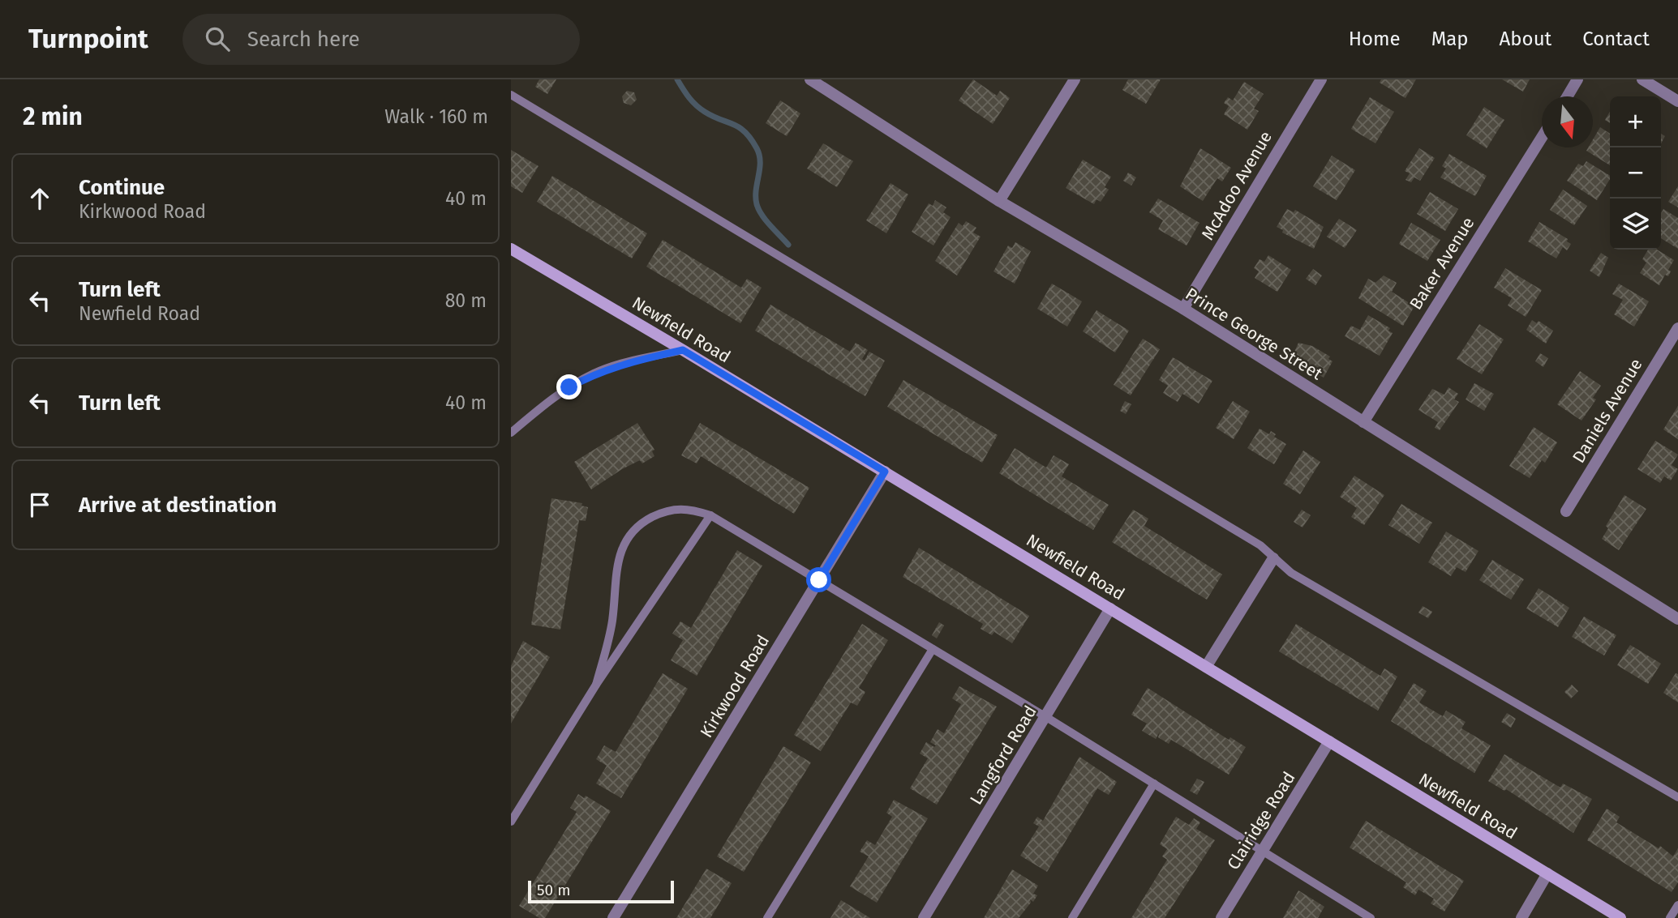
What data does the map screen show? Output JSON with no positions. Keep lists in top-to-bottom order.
{
  "streets": {
    "street": [
      "McAdoo Avenue",
      "Baker Avenue",
      "Newfield Road",
      "Prince George Street",
      "Daniels Avenue",
      "Kirkwood Road",
      "Langford Road",
      "Clairidge Road"
    ]
  },
  "crossings": [
    ["McAdoo Avenue", "Prince George Street"],
    ["Baker Avenue", "Prince George Street"],
    ["Newfield Road", "Kirkwood Road"],
    ["Newfield Road", "Langford Road"],
    ["Newfield Road", "Clairidge Road"]
  ],
  "scale_bar": "50 m",
  "north": "bottom",
  "page": {
    "header": "Turnpoint",
    "search": "Search here",
    "nav": [
      "Home",
      "Map",
      "About",
      "Contact"
    ],
    "heading": ["2 min", "Walk · 160 m"],
    "map_buttons": ["+", "−"],
    "list": [
      ["Continue", "Kirkwood Road", "40 m"],
      ["Turn left", "Newfield Road", "80 m"],
      ["Turn left", "40 m"],
      "Arrive at destination"
    ],
    "scale": "50 m"
  }
}
